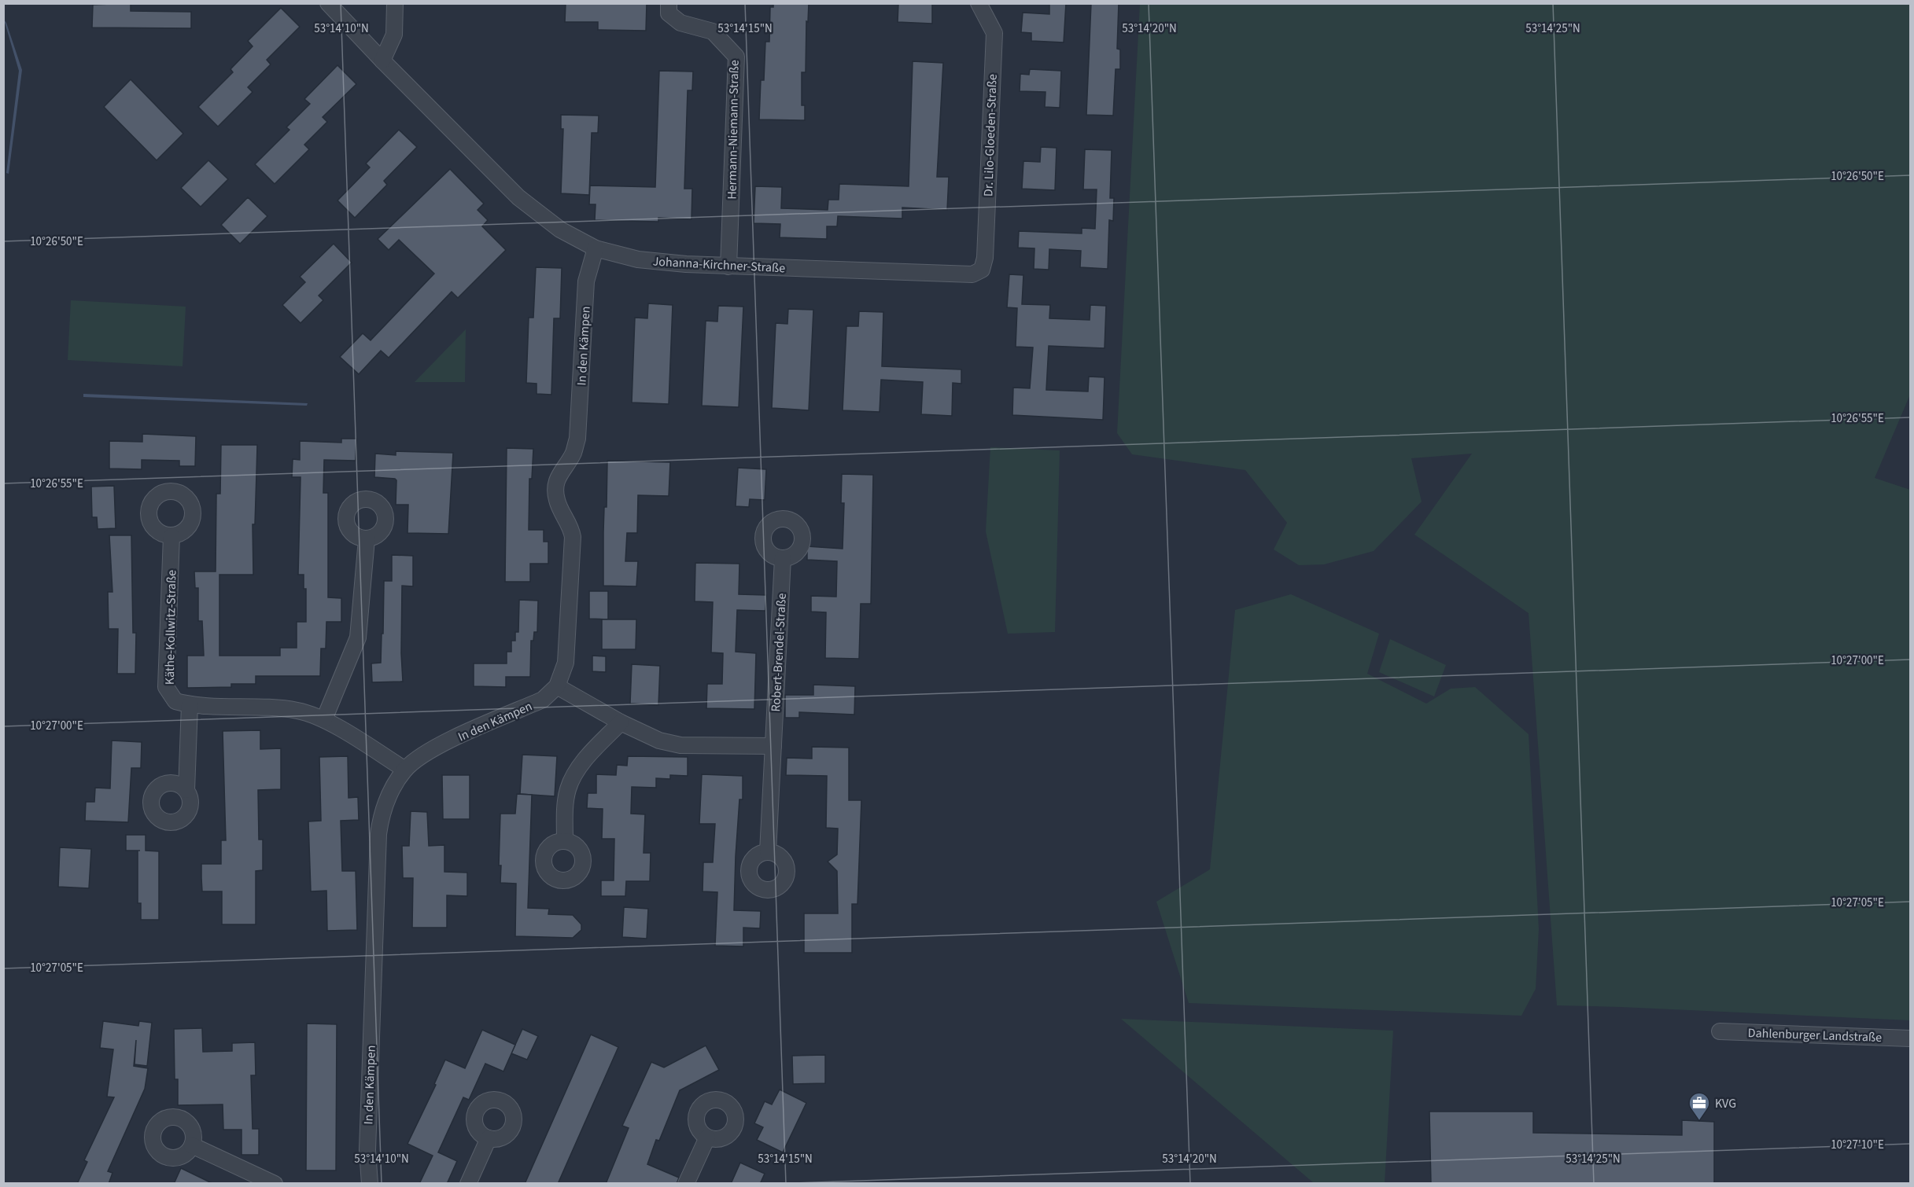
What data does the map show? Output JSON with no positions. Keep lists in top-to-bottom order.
{
  "streets": {
    "street": [
      "Hermann-Niemann-Straße",
      "Dr. Lilo-Gloeden-Straße",
      "Johanna-Kirchner-Straße",
      "In den Kämpen",
      "Käthe-Kollwitz-Straße",
      "Robert-Brendel-Straße",
      "Dahlenburger Landstraße"
    ]
  },
  "crossings": [
    ["Hermann-Niemann-Straße", "Johanna-Kirchner-Straße"],
    ["Dr. Lilo-Gloeden-Straße", "Johanna-Kirchner-Straße"],
    ["Johanna-Kirchner-Straße", "In den Kämpen"],
    ["In den Kämpen", "Käthe-Kollwitz-Straße"]
  ],
  "places": {
    "office": ["KVG"]
  },
  "coordinates": [
    "53°14'10\"N",
    "53°14'15\"N",
    "53°14'20\"N",
    "53°14'25\"N",
    "10°26'50\"E",
    "10°26'55\"E",
    "10°27'00\"E",
    "10°27'05\"E",
    "10°27'10\"E"
  ]
}
